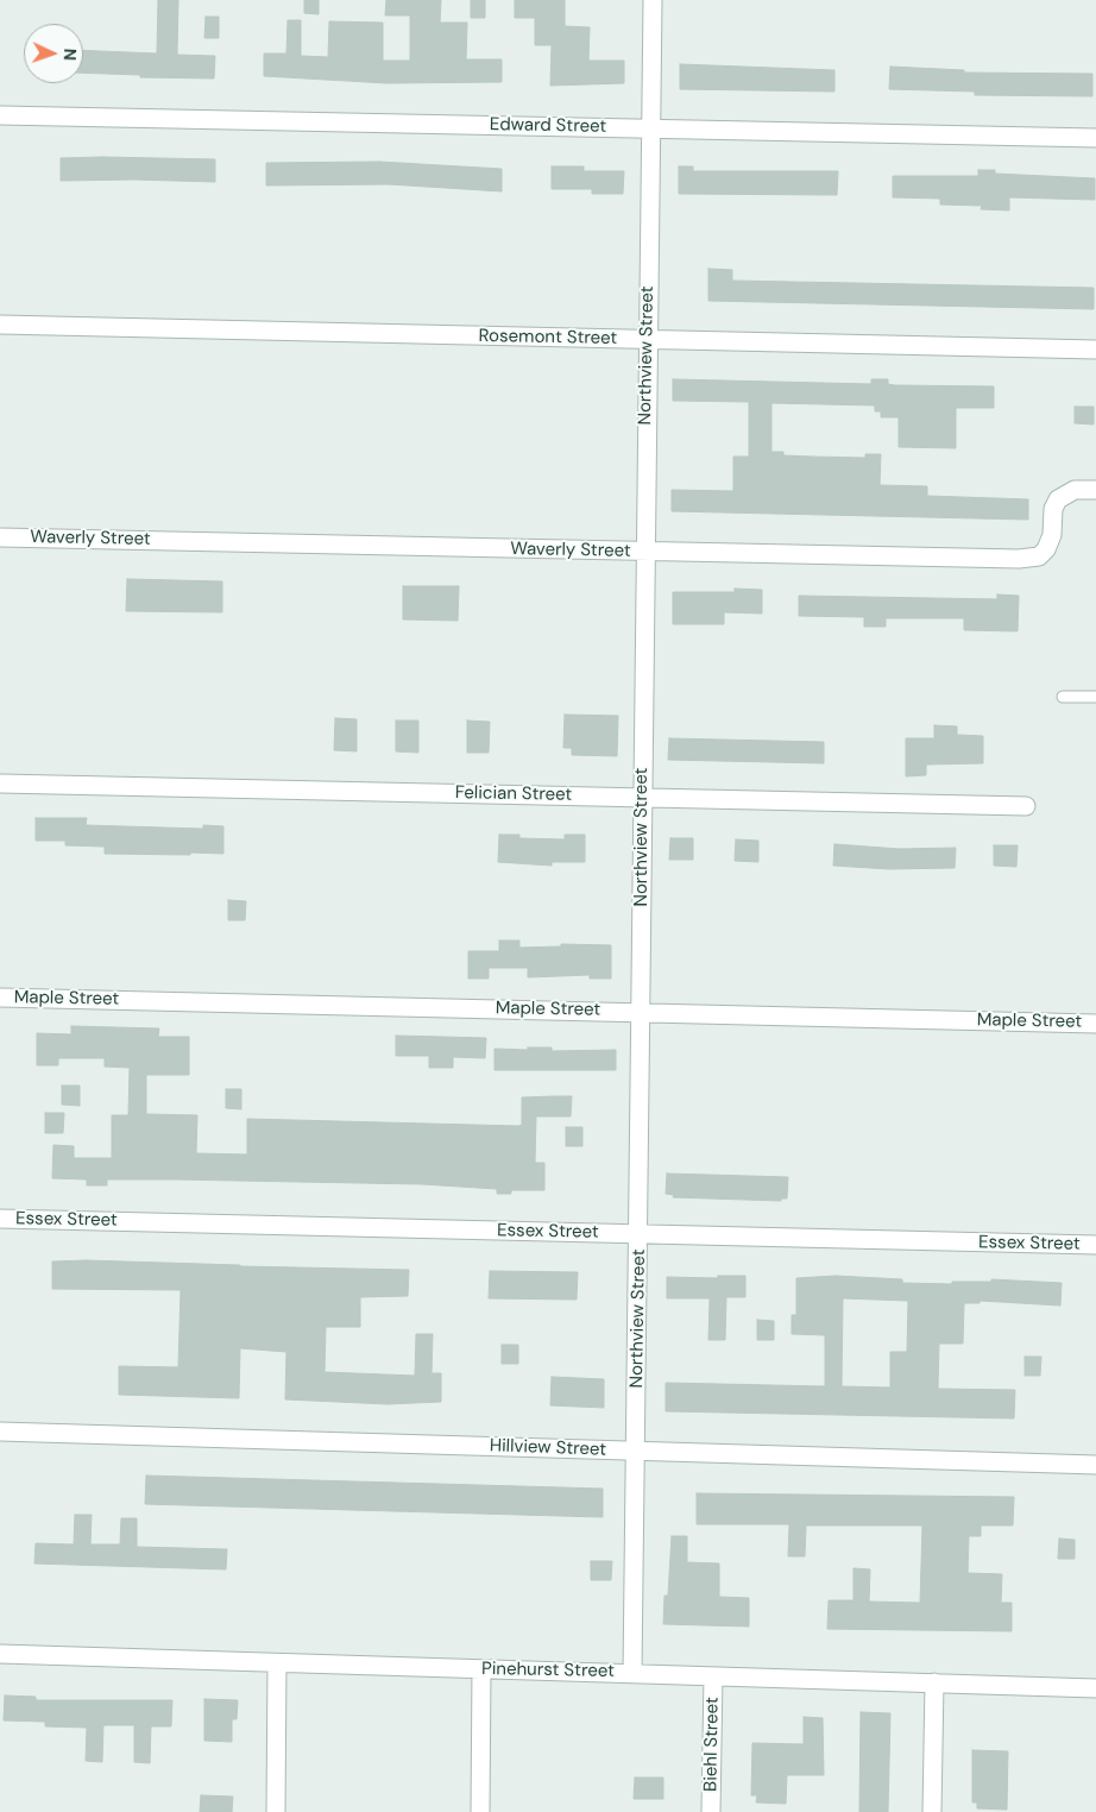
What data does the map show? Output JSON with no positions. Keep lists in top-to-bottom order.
{
  "streets": {
    "street": [
      "Edward Street",
      "Rosemont Street",
      "Northview Street",
      "Waverly Street",
      "Felician Street",
      "Maple Street",
      "Essex Street",
      "Hillview Street",
      "Pinehurst Street",
      "Biehl Street"
    ]
  },
  "crossings": [
    ["Edward Street", "Northview Street"],
    ["Rosemont Street", "Northview Street"],
    ["Northview Street", "Waverly Street"],
    ["Northview Street", "Felician Street"],
    ["Northview Street", "Maple Street"],
    ["Northview Street", "Essex Street"],
    ["Northview Street", "Hillview Street"],
    ["Northview Street", "Pinehurst Street"],
    ["Pinehurst Street", "Biehl Street"]
  ],
  "north": "right"
}
